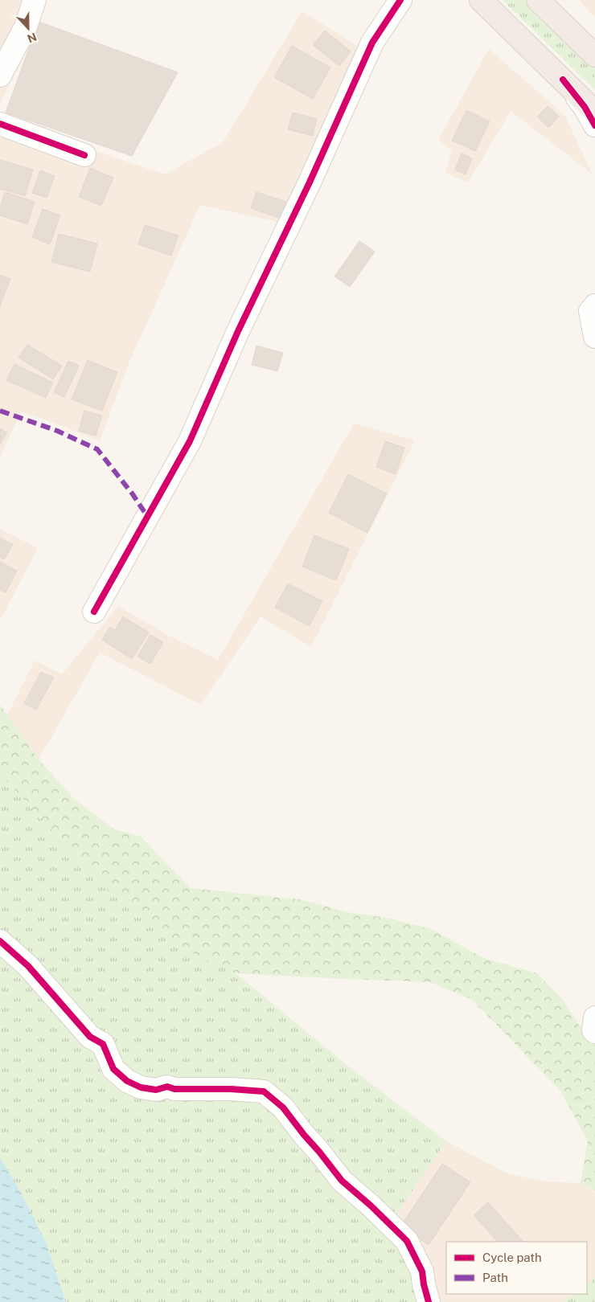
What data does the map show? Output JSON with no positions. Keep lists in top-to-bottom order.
{
  "legend": ["Cycle path", "Path"],
  "north": "bottom"
}
